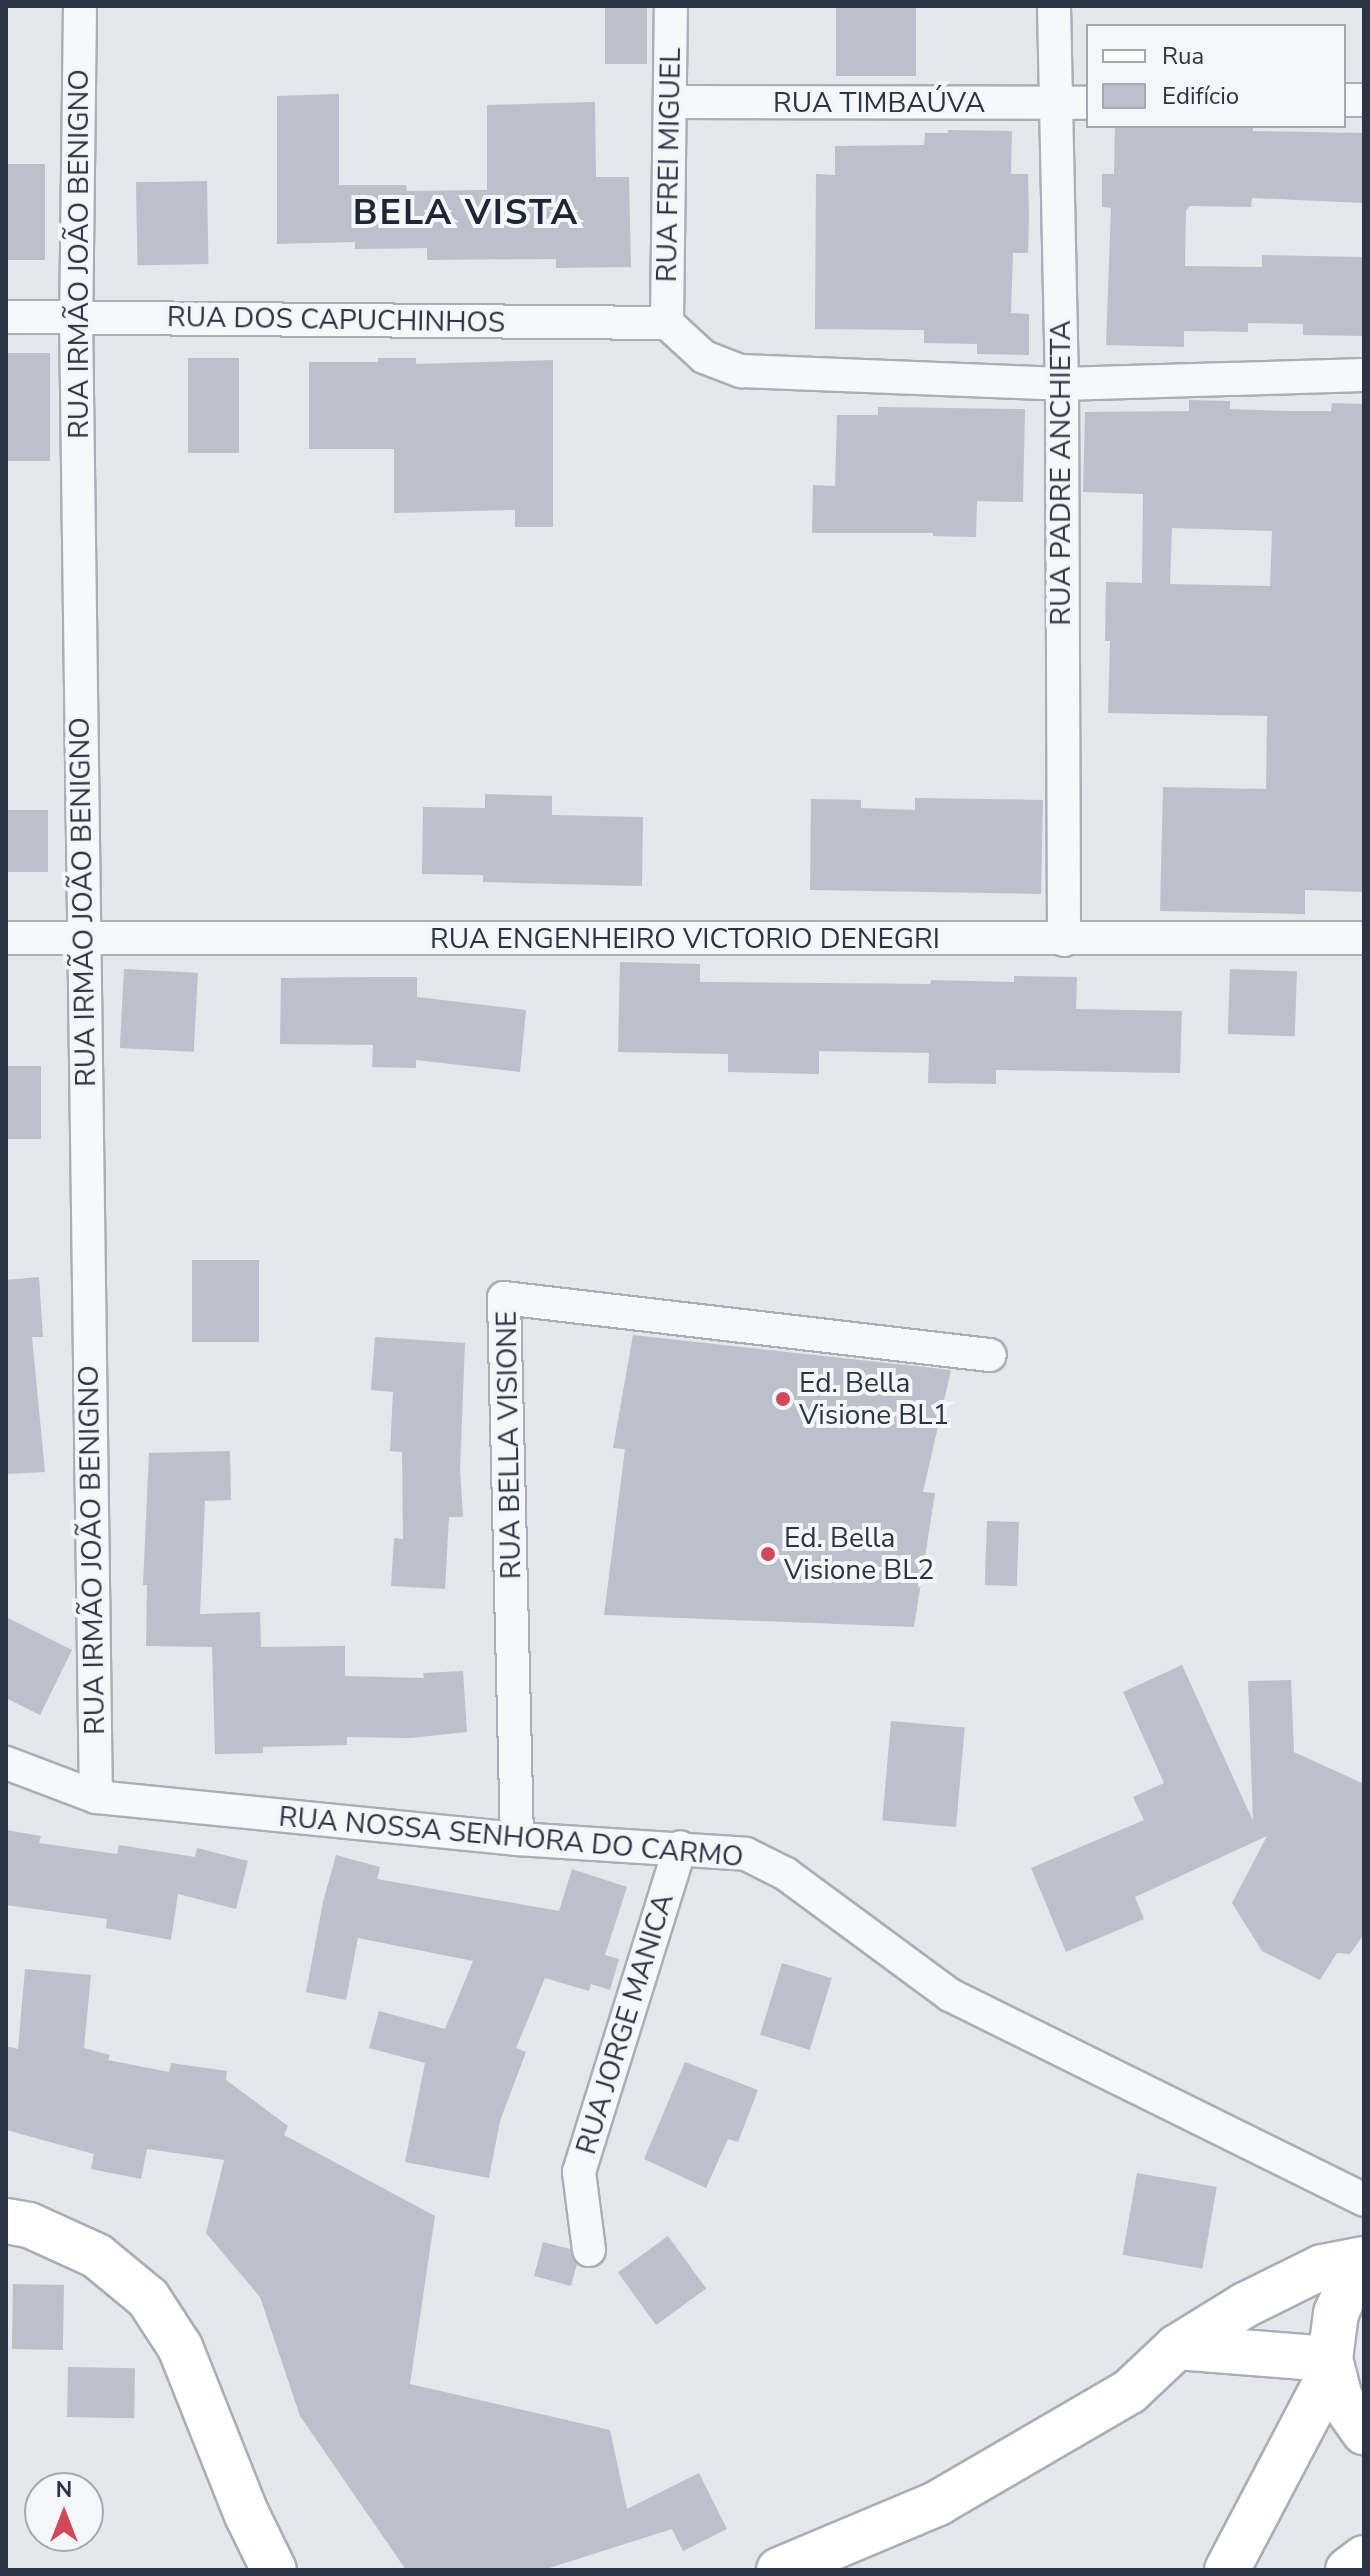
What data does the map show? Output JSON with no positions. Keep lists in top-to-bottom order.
{
  "streets": {
    "street": [
      "RUA TIMBAÚVA",
      "RUA FREI MIGUEL",
      "RUA IRMÃO JOÃO BENIGNO",
      "RUA DOS CAPUCHINHOS",
      "RUA PADRE ANCHIETA",
      "RUA ENGENHEIRO VICTORIO DENEGRI",
      "RUA BELLA VISIONE",
      "RUA NOSSA SENHORA DO CARMO",
      "RUA JORGE MANICA"
    ]
  },
  "crossings": [
    ["RUA TIMBAÚVA", "RUA FREI MIGUEL"],
    ["RUA TIMBAÚVA", "RUA PADRE ANCHIETA"],
    ["RUA FREI MIGUEL", "RUA DOS CAPUCHINHOS"],
    ["RUA IRMÃO JOÃO BENIGNO", "RUA DOS CAPUCHINHOS"],
    ["RUA IRMÃO JOÃO BENIGNO", "RUA ENGENHEIRO VICTORIO DENEGRI"],
    ["RUA IRMÃO JOÃO BENIGNO", "RUA NOSSA SENHORA DO CARMO"],
    ["RUA PADRE ANCHIETA", "RUA ENGENHEIRO VICTORIO DENEGRI"],
    ["RUA BELLA VISIONE", "RUA NOSSA SENHORA DO CARMO"],
    ["RUA NOSSA SENHORA DO CARMO", "RUA JORGE MANICA"]
  ],
  "districts": ["BELA VISTA"],
  "places": ["Ed. Bella Visione BL1", "Ed. Bella Visione BL2"],
  "legend": ["Rua", "Edifício"],
  "north": "top"
}
